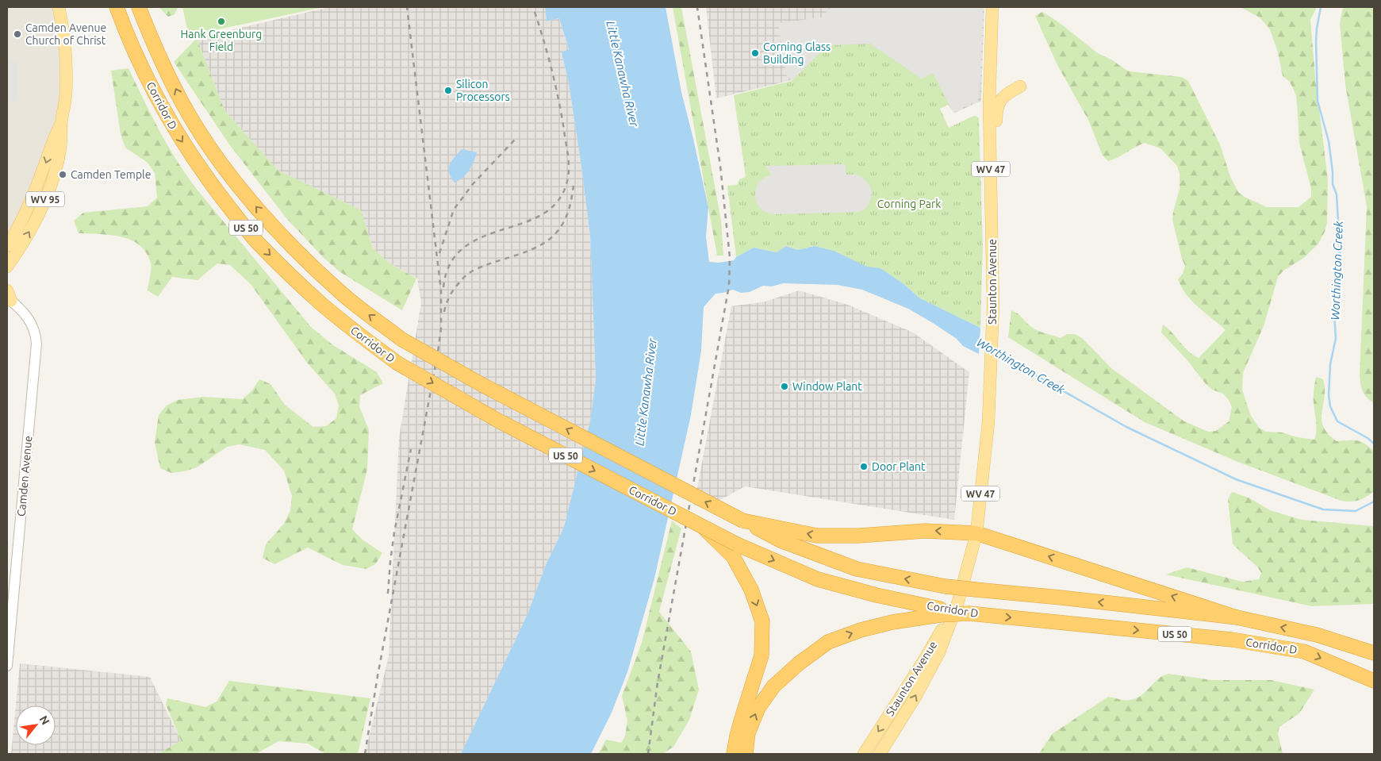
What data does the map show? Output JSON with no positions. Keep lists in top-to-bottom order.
{
  "streets": {
    "highway": ["Corridor D", "US 50"],
    "main road": ["WV 47", "WV 95", "Staunton Avenue"],
    "street": ["Camden Avenue"]
  },
  "water": ["Little Kanawha River", "Worthington Creek"],
  "parks": ["Corning Park"],
  "places": [
    "Hank Greenburg Field",
    "Camden Avenue Church of Christ",
    "Corning Glass Building",
    "Silicon Processors",
    "Camden Temple",
    "Window Plant",
    "Door Plant"
  ],
  "north": "top right"
}
